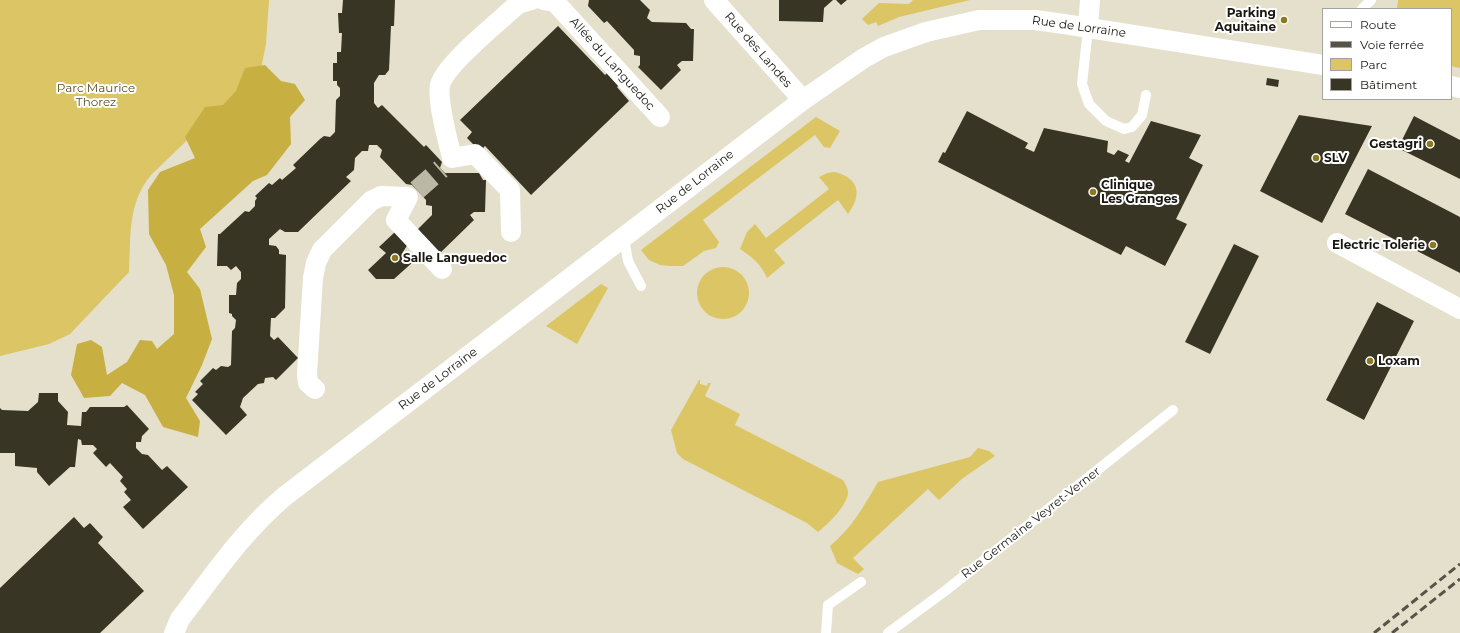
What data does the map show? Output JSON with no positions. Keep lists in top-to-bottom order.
{
  "streets": {
    "street": ["Rue de Lorraine", "Rue des Landes", "Allée du Languedoc"],
    "lane": ["Rue Germaine Veyret-Verner"]
  },
  "crossings": [
    ["Rue de Lorraine", "Rue des Landes"]
  ],
  "parks": ["Parc Maurice Thorez"],
  "places": [
    "Parking Aquitaine",
    "Gestagri",
    "SLV",
    "Clinique Les Granges",
    "Electric Tolerie",
    "Salle Languedoc",
    "Loxam"
  ],
  "legend": [
    "Route",
    "Voie ferrée",
    "Parc",
    "Bâtiment"
  ]
}
